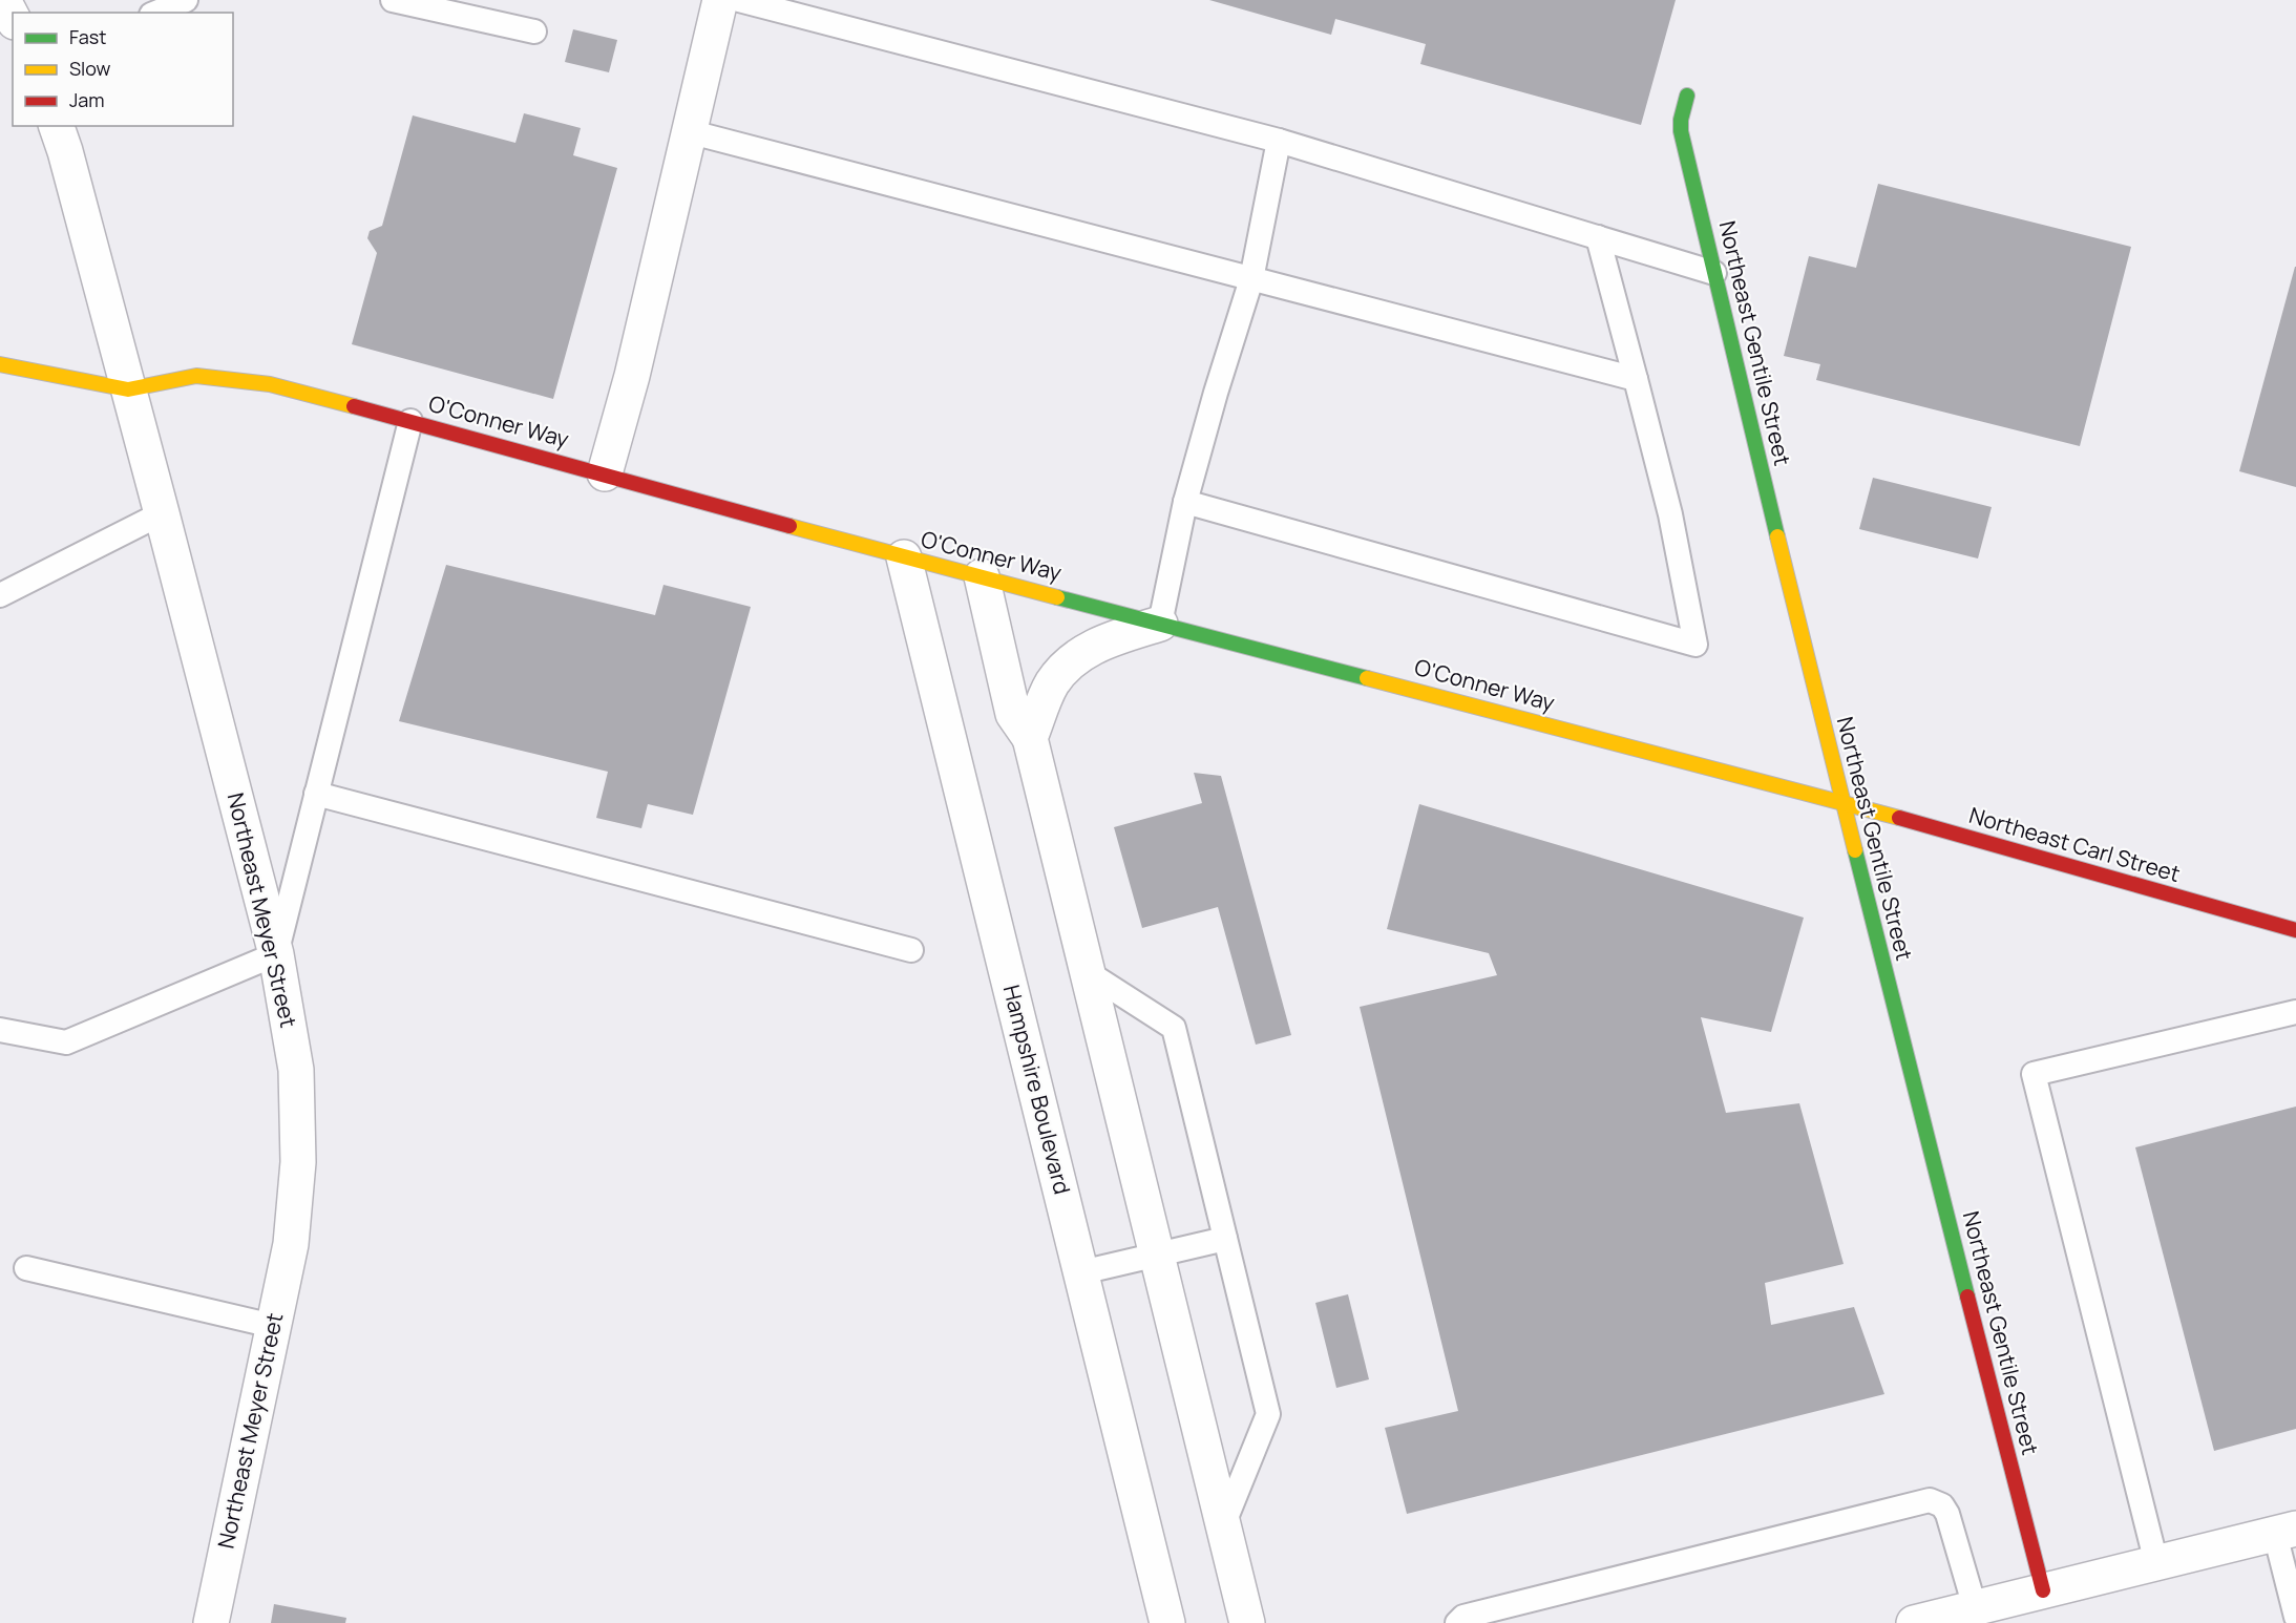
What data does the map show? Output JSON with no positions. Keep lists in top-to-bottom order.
{
  "streets": {
    "street": [
      "Northeast Gentile Street",
      "O'Conner Way",
      "Northeast Carl Street",
      "Northeast Meyer Street",
      "Hampshire Boulevard"
    ]
  },
  "crossings": [
    ["Northeast Gentile Street", "O'Conner Way"],
    ["Northeast Gentile Street", "Northeast Carl Street"],
    ["O'Conner Way", "Northeast Carl Street"],
    ["O'Conner Way", "Northeast Meyer Street"],
    ["O'Conner Way", "Hampshire Boulevard"]
  ],
  "legend": ["Fast", "Slow", "Jam"]
}
